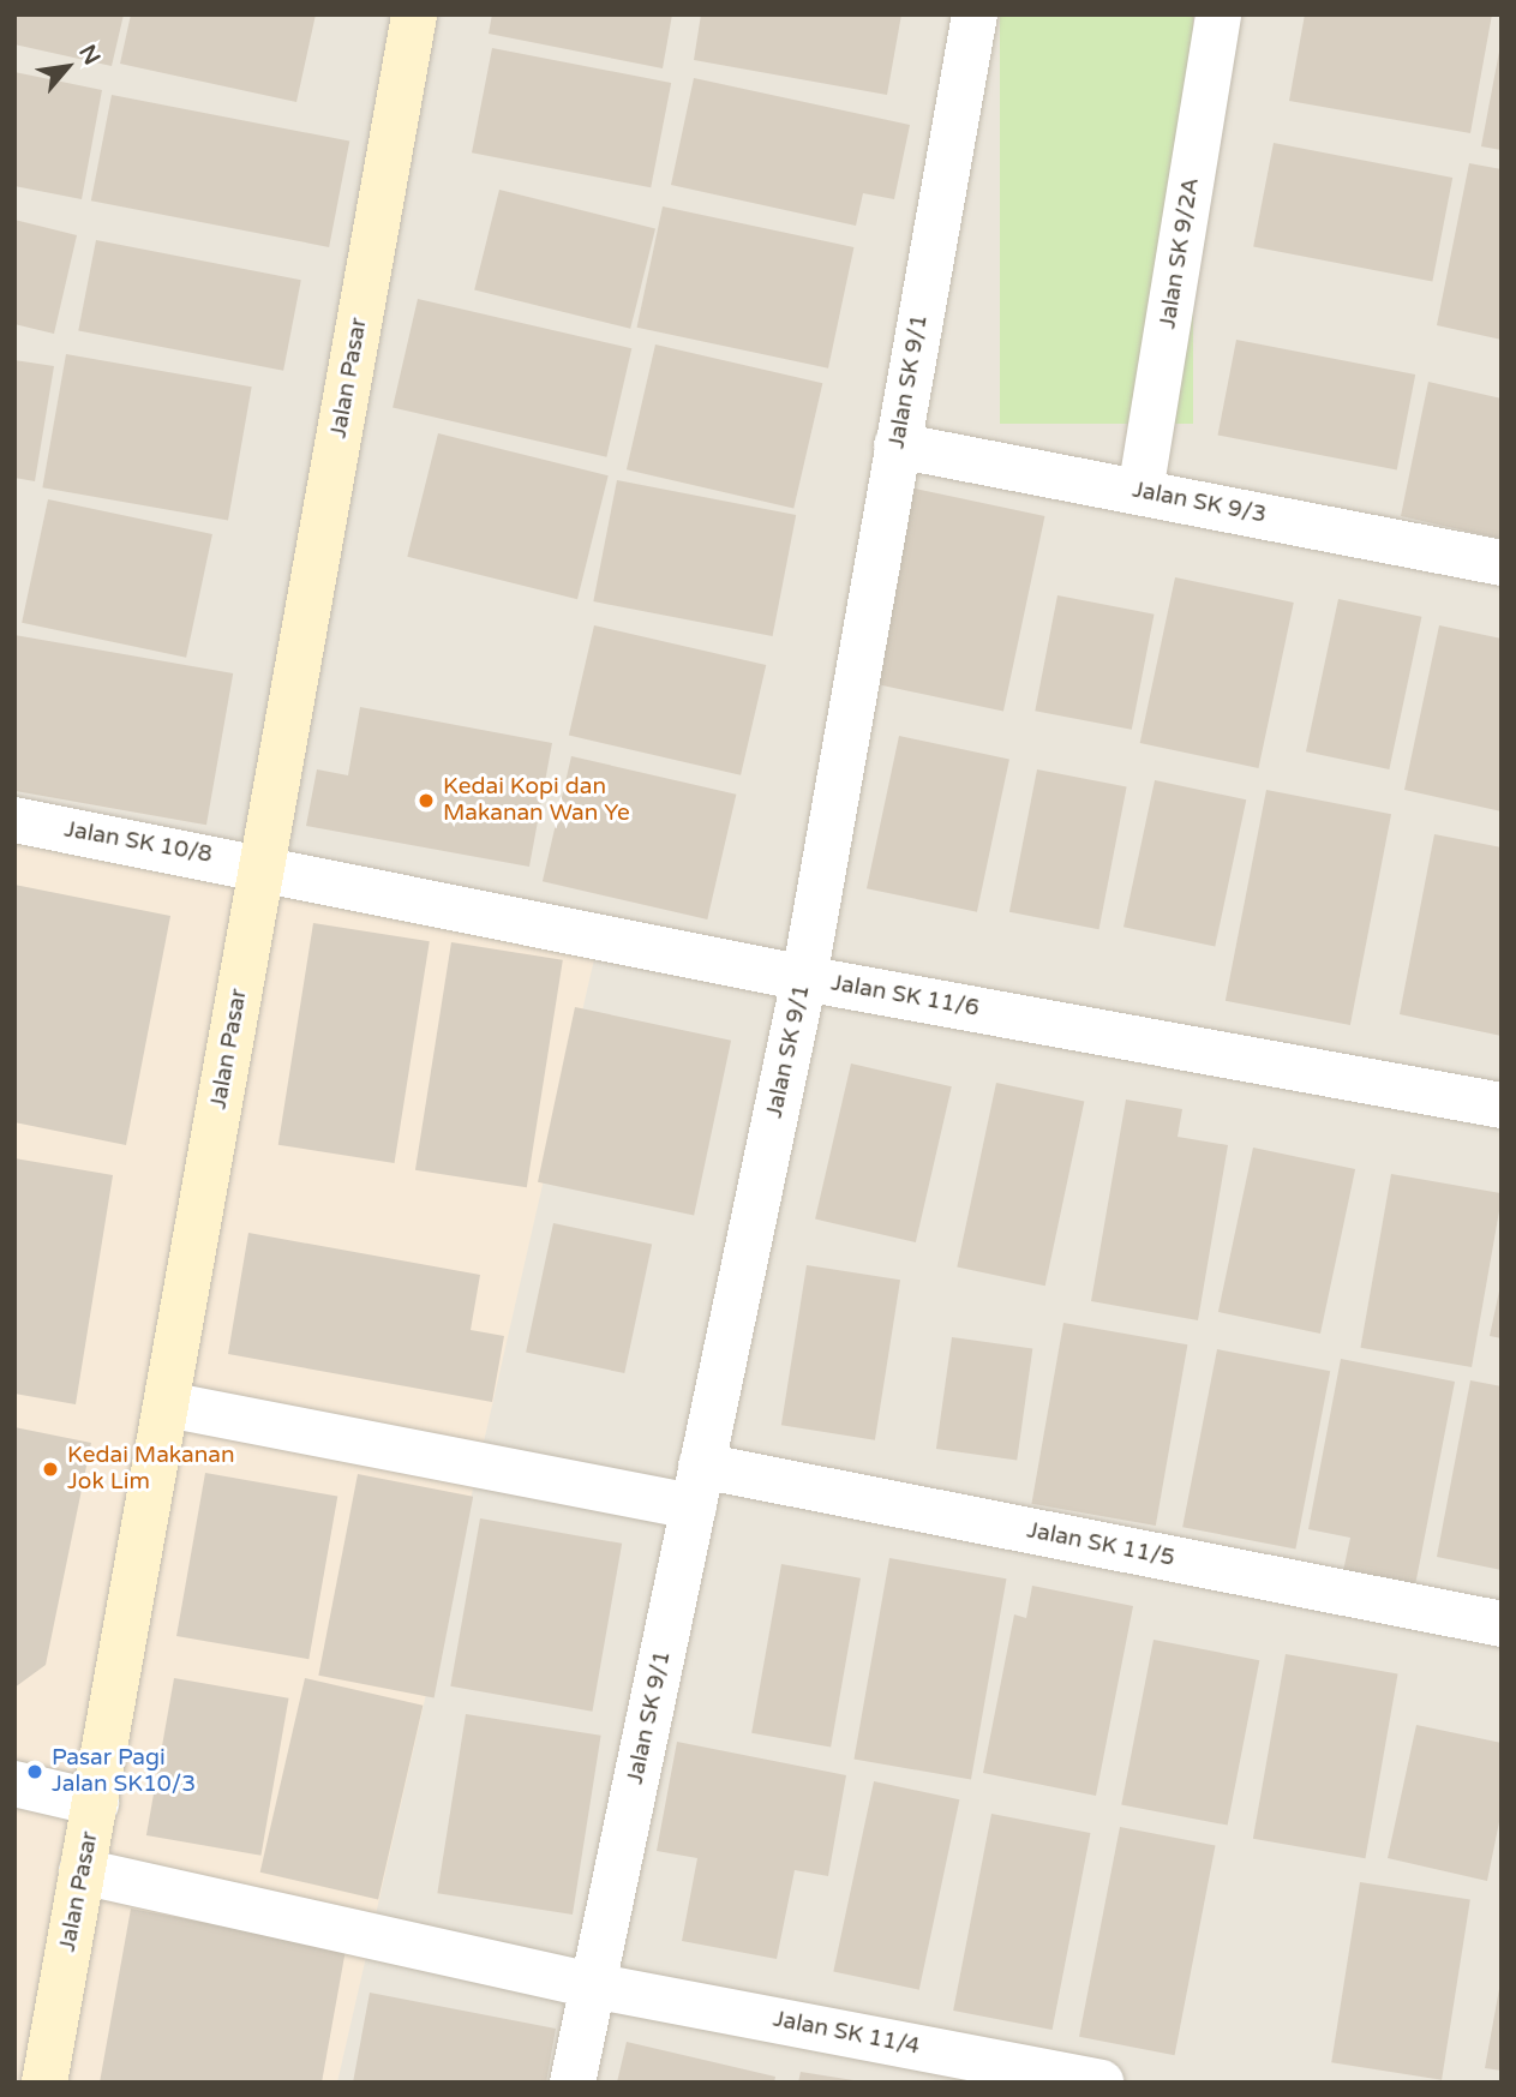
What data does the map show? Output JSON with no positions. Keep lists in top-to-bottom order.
{
  "streets": {
    "street": [
      "Jalan SK 9/2A",
      "Jalan Pasar",
      "Jalan SK 9/1",
      "Jalan SK 9/3",
      "Jalan SK 10/8",
      "Jalan SK 11/6",
      "Jalan SK 11/5",
      "Jalan SK 11/4"
    ]
  },
  "crossings": [
    ["Jalan SK 9/2A", "Jalan SK 9/3"],
    ["Jalan Pasar", "Jalan SK 10/8"],
    ["Jalan Pasar", "Jalan SK 11/6"],
    ["Jalan Pasar", "Jalan SK 11/5"],
    ["Jalan Pasar", "Jalan SK 11/4"],
    ["Jalan SK 9/1", "Jalan SK 9/3"],
    ["Jalan SK 9/1", "Jalan SK 11/6"],
    ["Jalan SK 9/1", "Jalan SK 11/5"],
    ["Jalan SK 9/1", "Jalan SK 11/4"],
    ["Jalan SK 10/8", "Jalan SK 11/6"]
  ],
  "places": ["Kedai Kopi dan Makanan Wan Ye", "Kedai Makanan Jok Lim", "Pasar Pagi Jalan SK10/3"],
  "north": "top right"
}
